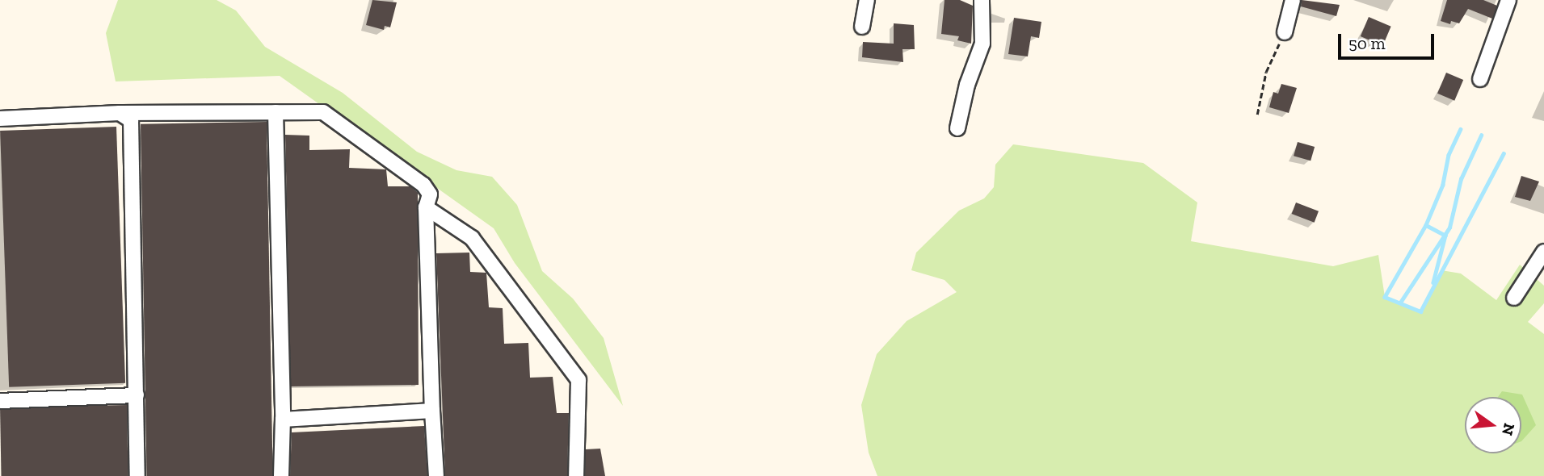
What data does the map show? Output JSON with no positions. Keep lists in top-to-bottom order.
{
  "scale_bar": "50 m",
  "north": "right"
}
